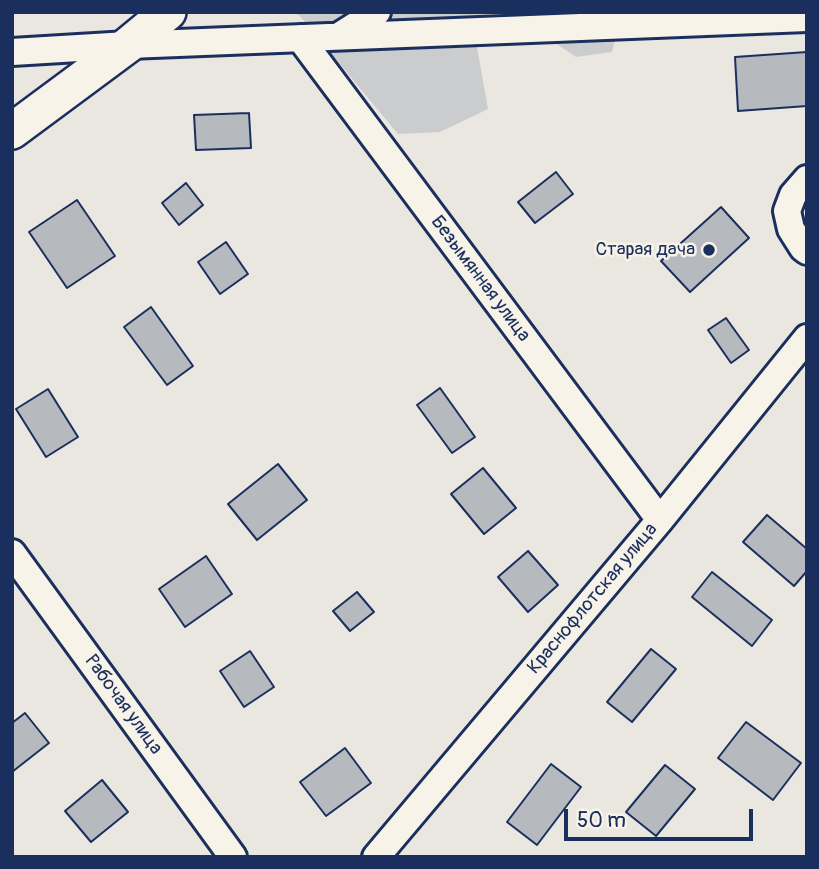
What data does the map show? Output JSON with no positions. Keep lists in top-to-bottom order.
{
  "streets": {
    "street": ["Безымянная улица", "Краснофлотская улица", "Рабочая улица"]
  },
  "crossings": [
    ["Безымянная улица", "Краснофлотская улица"]
  ],
  "places": ["Старая дача"],
  "scale_bar": "50 m"
}
